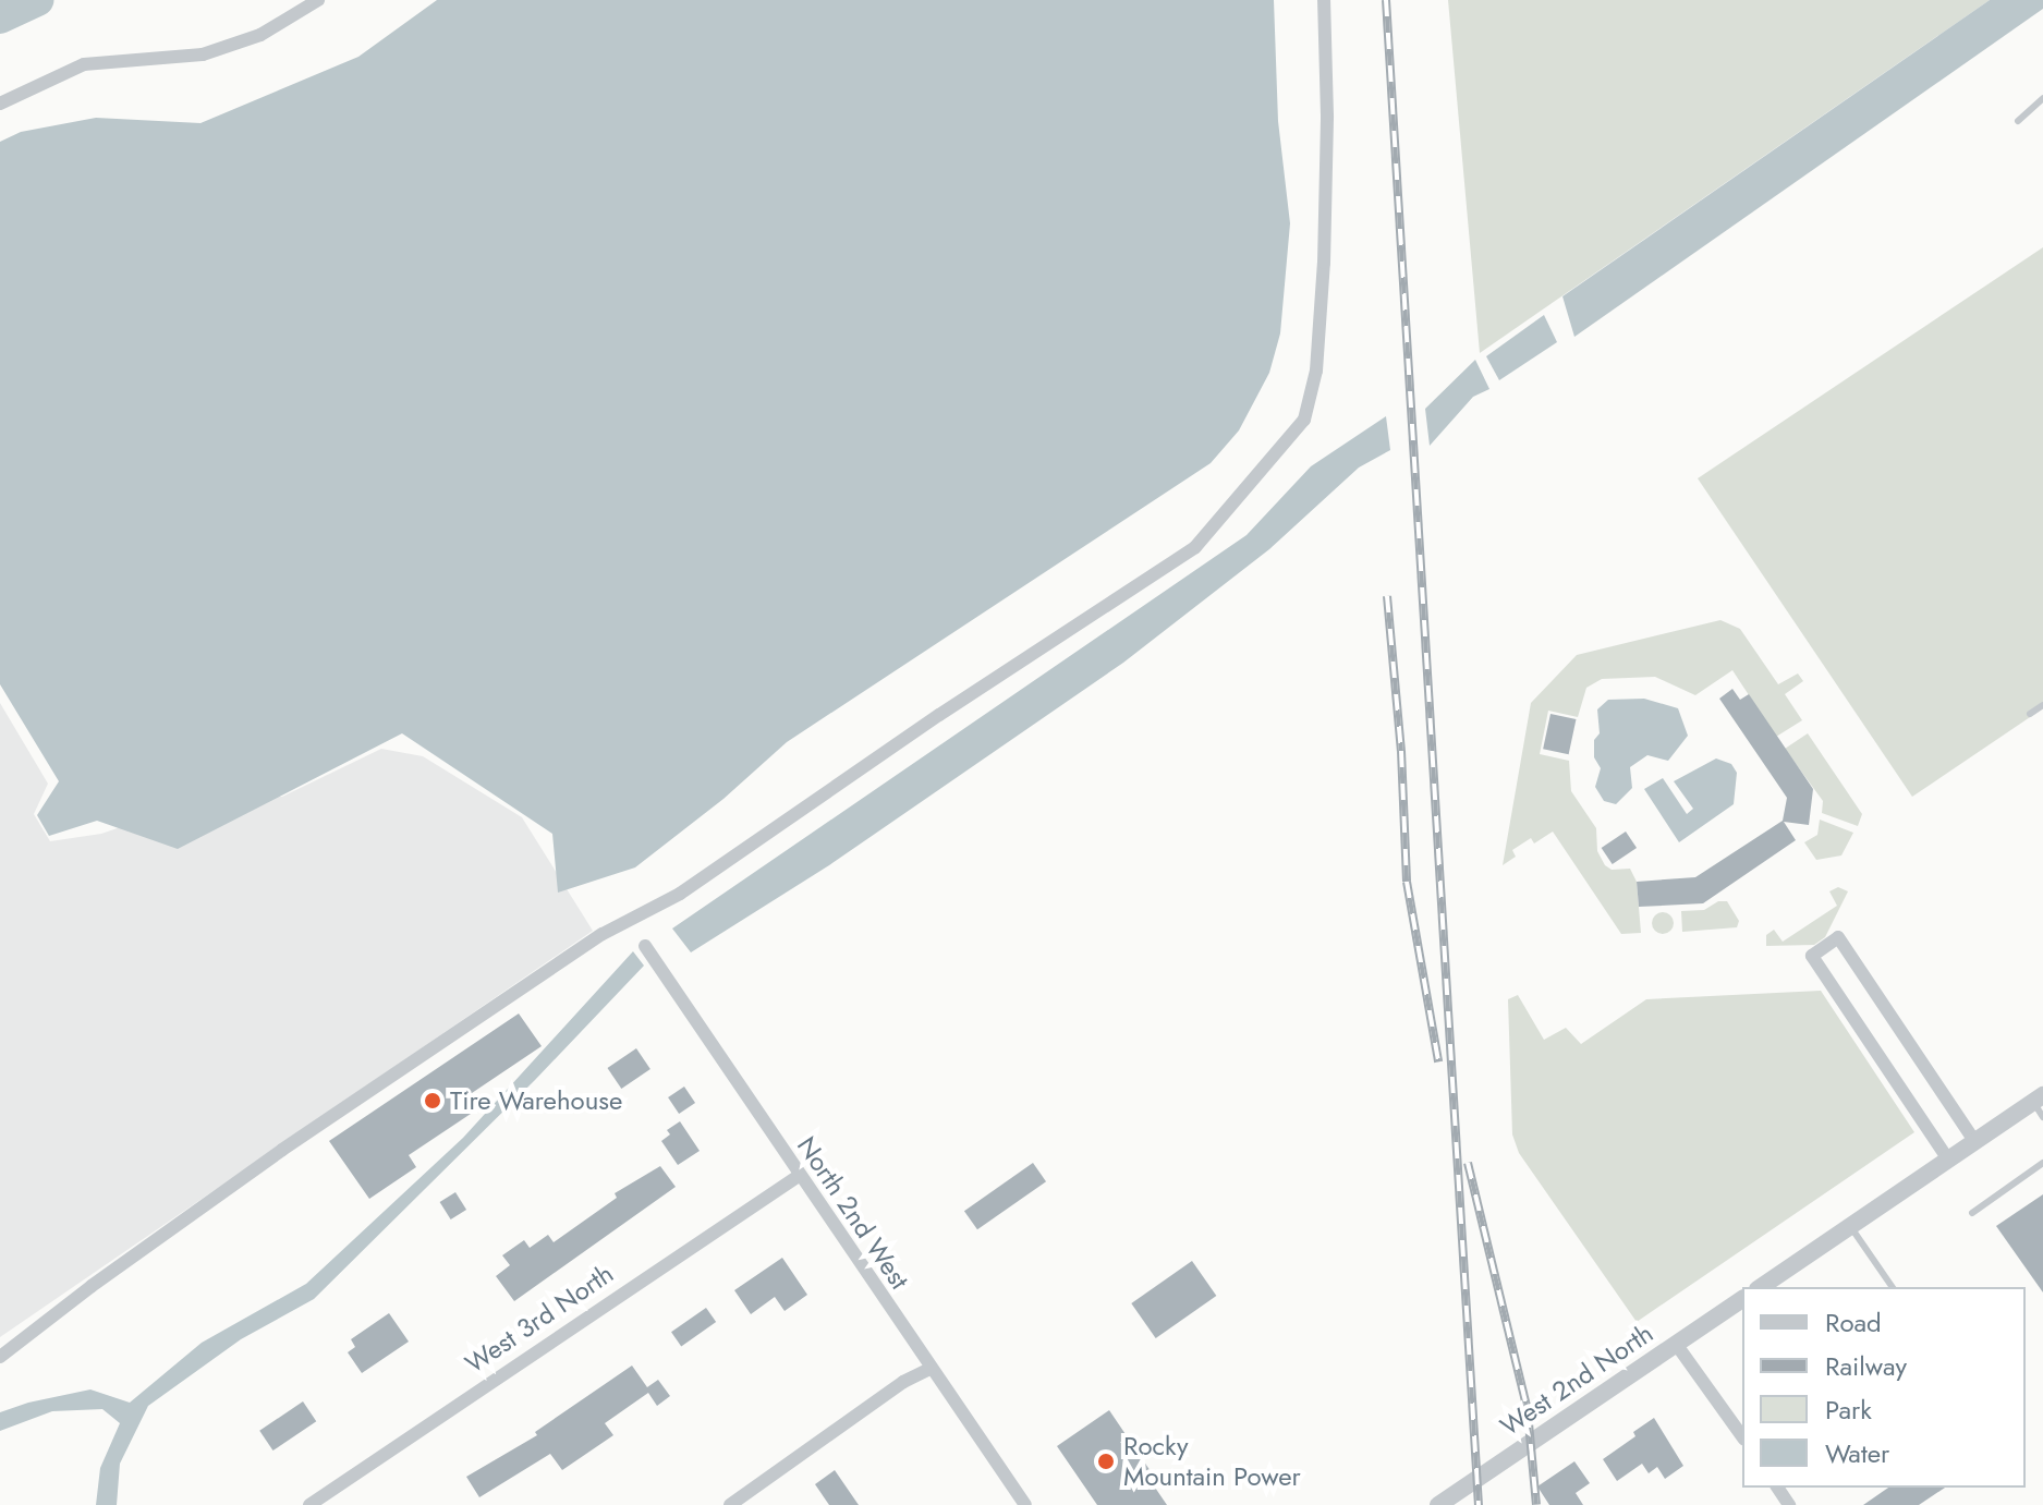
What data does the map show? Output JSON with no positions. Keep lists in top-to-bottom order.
{
  "streets": {
    "street": ["North 2nd West", "West 3rd North", "West 2nd North"]
  },
  "crossings": [
    ["North 2nd West", "West 3rd North"]
  ],
  "places": ["Tire Warehouse", "Rocky Mountain Power"],
  "legend": [
    "Road",
    "Railway",
    "Park",
    "Water"
  ]
}
